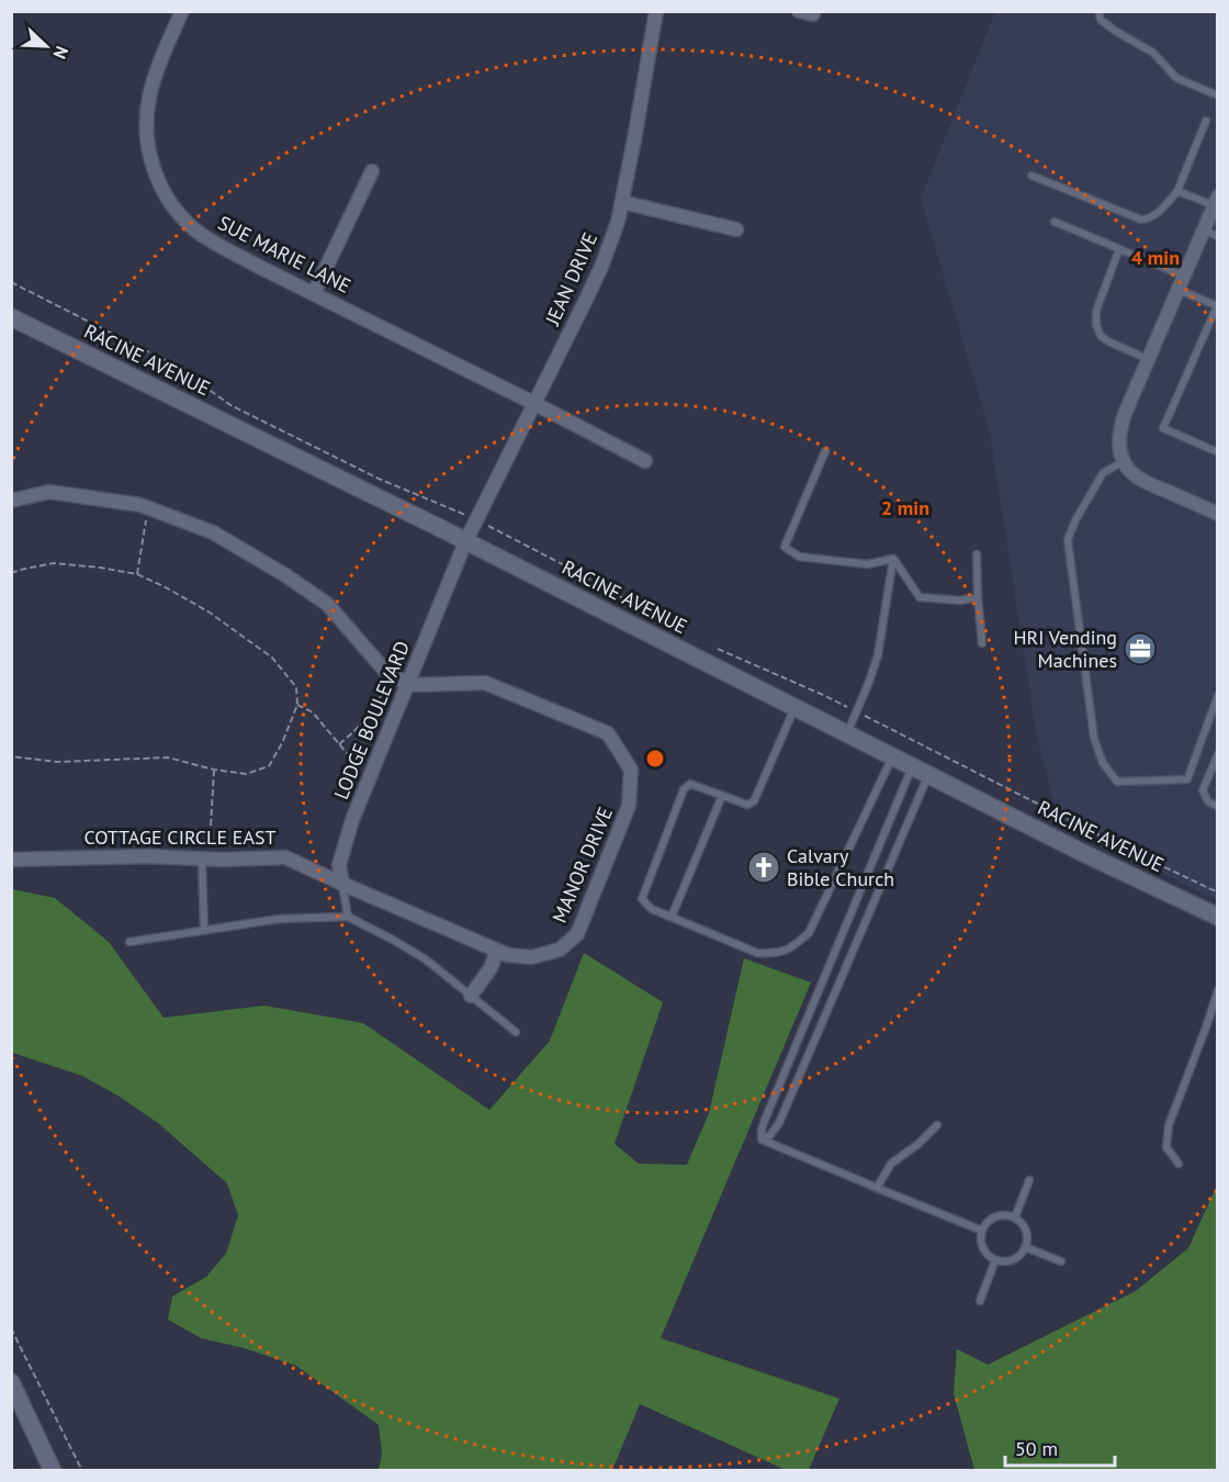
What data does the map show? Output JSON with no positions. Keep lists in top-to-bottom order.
{
  "streets": {
    "main road": ["RACINE AVENUE"],
    "street": [
      "SUE MARIE LANE",
      "JEAN DRIVE",
      "LODGE BOULEVARD",
      "COTTAGE CIRCLE EAST",
      "MANOR DRIVE"
    ]
  },
  "crossings": [
    ["SUE MARIE LANE", "JEAN DRIVE"],
    ["JEAN DRIVE", "RACINE AVENUE"],
    ["JEAN DRIVE", "LODGE BOULEVARD"],
    ["RACINE AVENUE", "LODGE BOULEVARD"],
    ["LODGE BOULEVARD", "COTTAGE CIRCLE EAST"],
    ["LODGE BOULEVARD", "MANOR DRIVE"],
    ["COTTAGE CIRCLE EAST", "MANOR DRIVE"]
  ],
  "places": {
    "office": ["HRI Vending Machines"],
    "church": ["Calvary Bible Church"]
  },
  "scale_bar": "50 m",
  "north": "bottom right",
  "rings": ["4 min", "2 min"]
}
